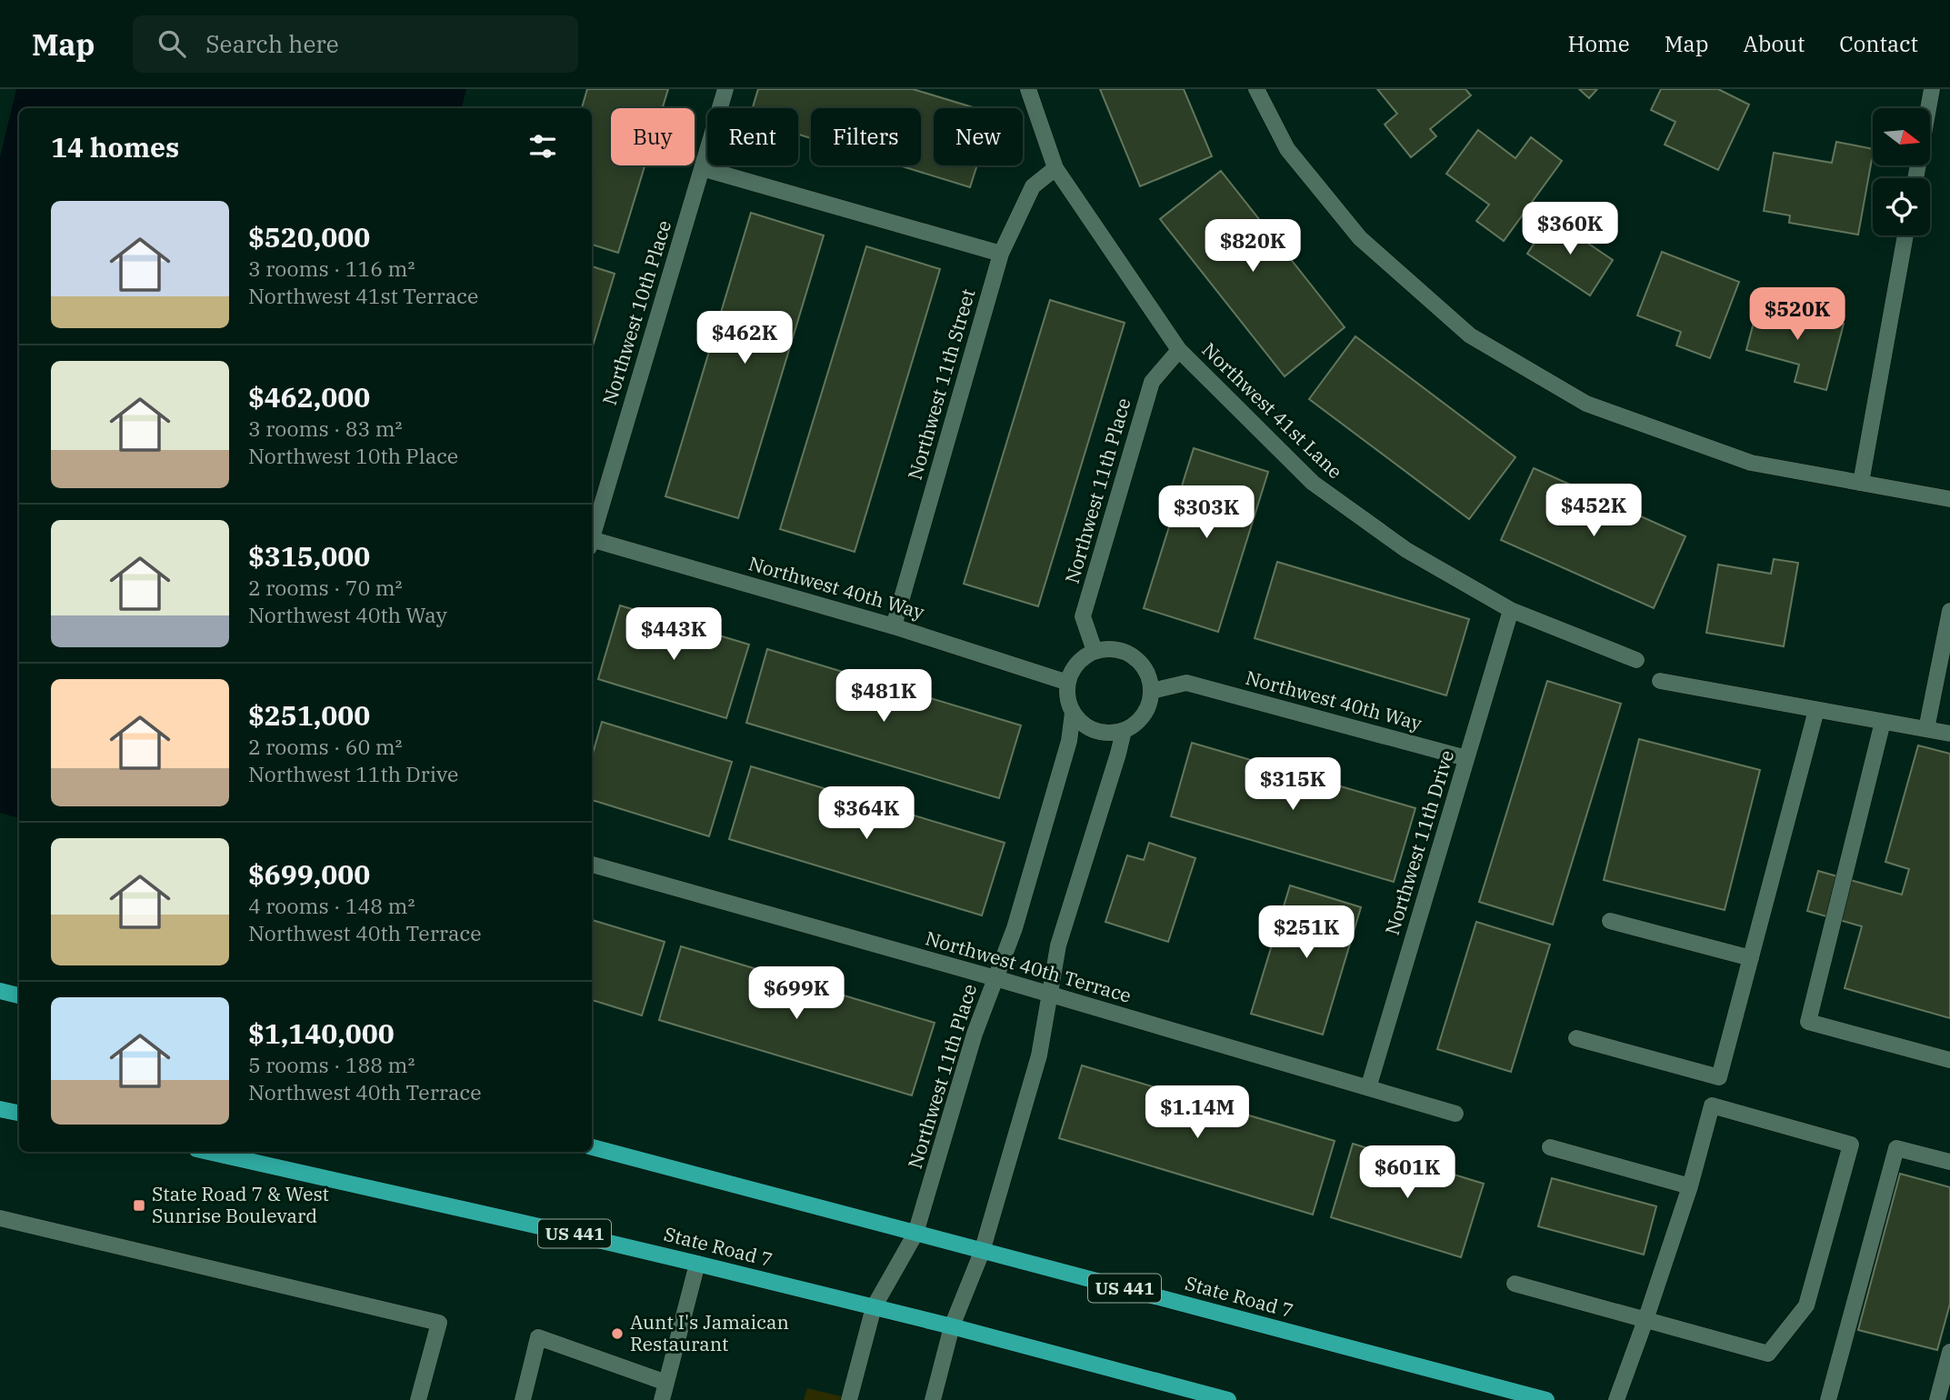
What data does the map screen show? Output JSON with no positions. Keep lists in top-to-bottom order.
{
  "streets": {
    "main road": ["US 441", "State Road 7"],
    "street": [
      "Northwest 10th Place",
      "Northwest 11th Street",
      "Northwest 41st Lane",
      "Northwest 11th Place",
      "Northwest 40th Way",
      "Northwest 11th Drive",
      "Northwest 40th Terrace"
    ]
  },
  "crossings": [
    ["Northwest 11th Street", "Northwest 41st Lane"],
    ["Northwest 11th Street", "Northwest 40th Way"],
    ["Northwest 41st Lane", "Northwest 11th Place"],
    ["Northwest 41st Lane", "Northwest 11th Drive"],
    ["Northwest 11th Place", "Northwest 40th Way"],
    ["Northwest 11th Place", "Northwest 40th Terrace"],
    ["Northwest 11th Place", "State Road 7"],
    ["Northwest 40th Way", "Northwest 11th Drive"],
    ["Northwest 11th Drive", "Northwest 40th Terrace"]
  ],
  "places": {
    "transit": ["State Road 7 & West Sunrise Boulevard"],
    "other": ["Aunt I's Jamaican Restaurant"]
  },
  "north": "right",
  "page": {
    "header": "Map",
    "search": "Search here",
    "nav": [
      "Home",
      "Map",
      "About",
      "Contact"
    ],
    "chip": [
      "Buy",
      "Rent",
      "Filters",
      "New"
    ],
    "heading": "14 homes",
    "list": [
      {
        "name": "$520,000",
        "note": "3 rooms · 116 m² · Northwest 41st Terrace"
      },
      {
        "name": "$462,000",
        "note": "3 rooms · 83 m² · Northwest 10th Place"
      },
      {
        "name": "$315,000",
        "note": "2 rooms · 70 m² · Northwest 40th Way"
      },
      {
        "name": "$251,000",
        "note": "2 rooms · 60 m² · Northwest 11th Drive"
      },
      {
        "name": "$699,000",
        "note": "4 rooms · 148 m² · Northwest 40th Terrace"
      },
      {
        "name": "$1,140,000",
        "note": "5 rooms · 188 m² · Northwest 40th Terrace"
      }
    ],
    "price": [
      "$360K",
      "$820K",
      "$520K",
      "$462K",
      "$452K",
      "$303K",
      "$443K",
      "$481K",
      "$315K",
      "$364K",
      "$251K",
      "$699K",
      "$1.14M",
      "$601K"
    ]
  }
}
